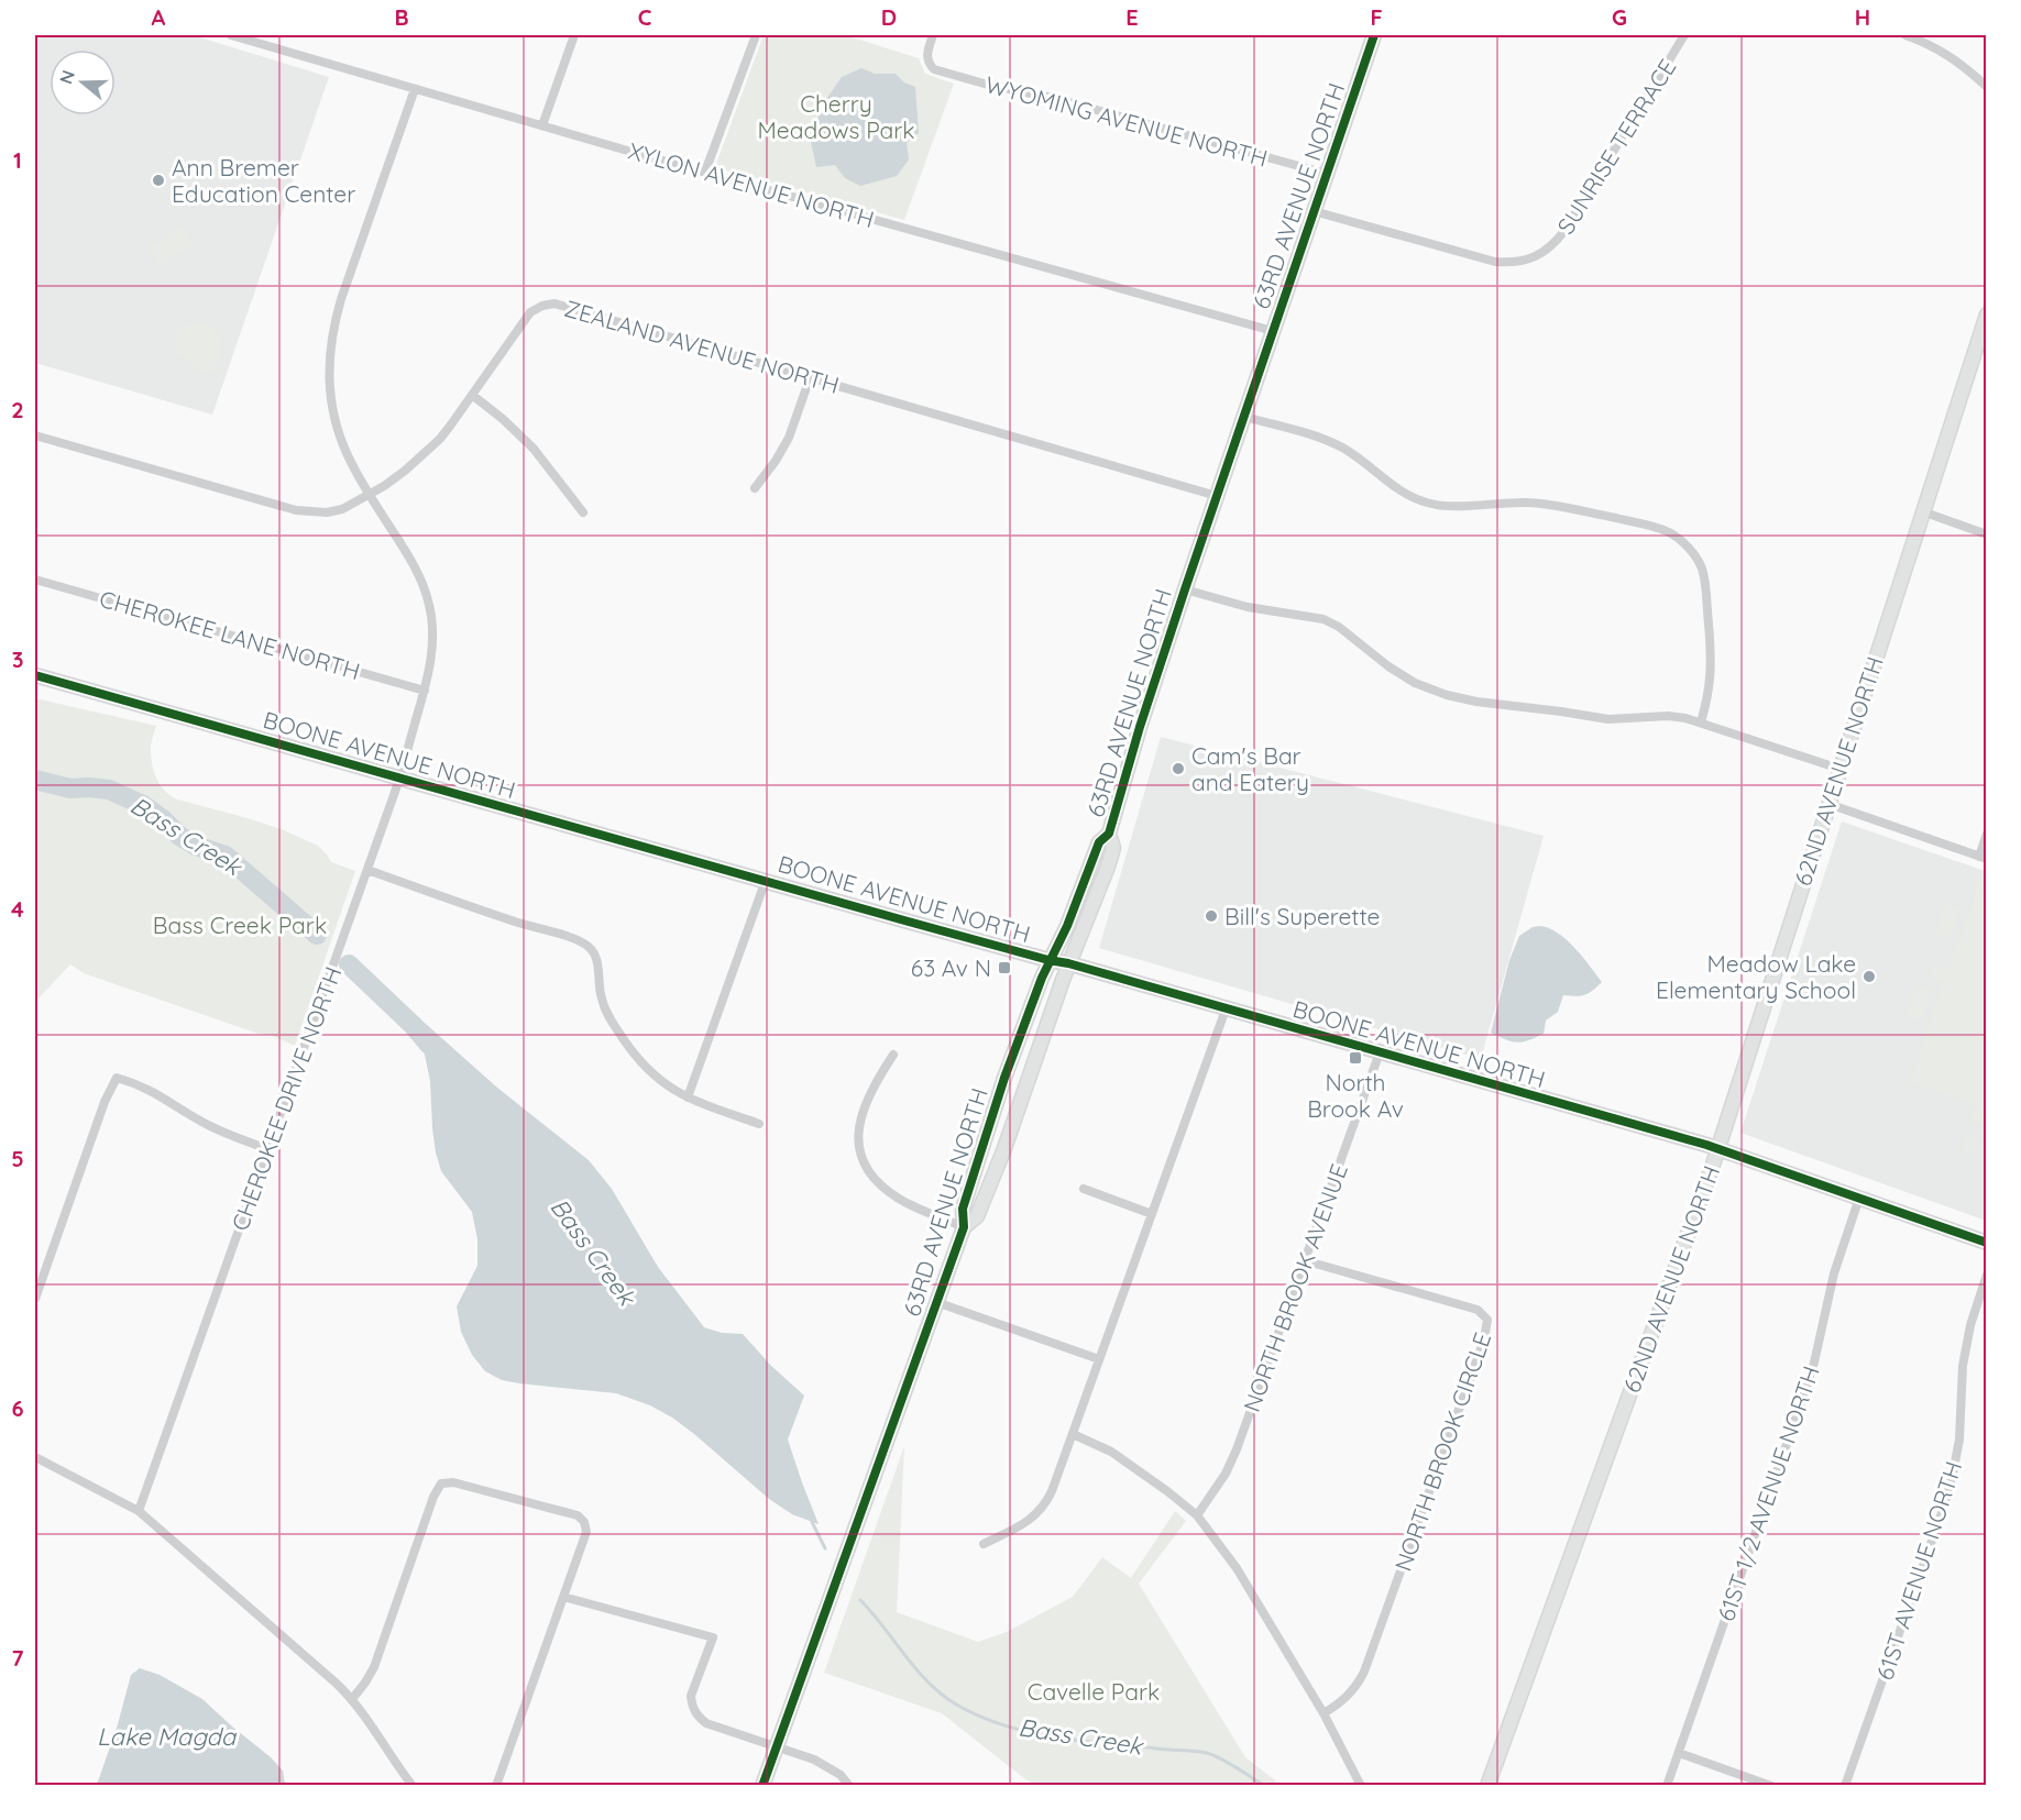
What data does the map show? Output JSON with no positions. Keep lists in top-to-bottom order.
{
  "streets": {
    "street": [
      "WYOMING AVENUE NORTH",
      "SUNRISE TERRACE",
      "XYLON AVENUE NORTH",
      "63RD AVENUE NORTH",
      "ZEALAND AVENUE NORTH",
      "CHEROKEE LANE NORTH",
      "BOONE AVENUE NORTH",
      "62ND AVENUE NORTH",
      "CHEROKEE DRIVE NORTH",
      "NORTH BROOK AVENUE",
      "NORTH BROOK CIRCLE",
      "61ST 1/2 AVENUE NORTH",
      "61ST AVENUE NORTH"
    ]
  },
  "crossings": [
    ["WYOMING AVENUE NORTH", "63RD AVENUE NORTH"],
    ["SUNRISE TERRACE", "63RD AVENUE NORTH"],
    ["XYLON AVENUE NORTH", "63RD AVENUE NORTH"],
    ["XYLON AVENUE NORTH", "CHEROKEE DRIVE NORTH"],
    ["63RD AVENUE NORTH", "ZEALAND AVENUE NORTH"],
    ["63RD AVENUE NORTH", "BOONE AVENUE NORTH"],
    ["ZEALAND AVENUE NORTH", "CHEROKEE DRIVE NORTH"],
    ["CHEROKEE LANE NORTH", "CHEROKEE DRIVE NORTH"],
    ["BOONE AVENUE NORTH", "62ND AVENUE NORTH"],
    ["BOONE AVENUE NORTH", "CHEROKEE DRIVE NORTH"],
    ["BOONE AVENUE NORTH", "NORTH BROOK AVENUE"],
    ["BOONE AVENUE NORTH", "61ST 1/2 AVENUE NORTH"],
    ["NORTH BROOK AVENUE", "NORTH BROOK CIRCLE"]
  ],
  "water": ["Bass Creek", "Lake Magda"],
  "parks": ["Cherry Meadows Park", "Bass Creek Park", "Cavelle Park"],
  "places": {
    "other": [
      "Ann Bremer Education Center",
      "Cam's Bar and Eatery",
      "Bill's Superette",
      "Meadow Lake Elementary School"
    ],
    "transit": ["63 Av N", "North Brook Av"]
  },
  "north": "left",
  "grid": {
    "columns": [
      "A",
      "B",
      "C",
      "D",
      "E",
      "F",
      "G",
      "H"
    ],
    "rows": [
      "1",
      "2",
      "3",
      "4",
      "5",
      "6",
      "7"
    ]
  }
}
